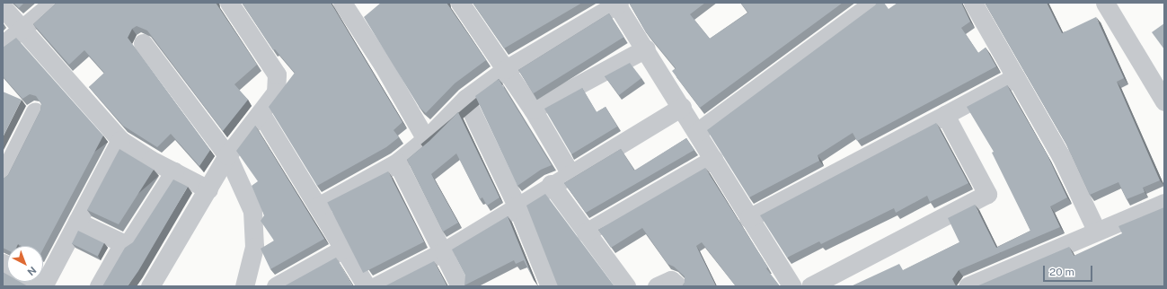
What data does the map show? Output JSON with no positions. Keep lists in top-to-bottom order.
{
  "scale_bar": "20 m",
  "north": "bottom right"
}
